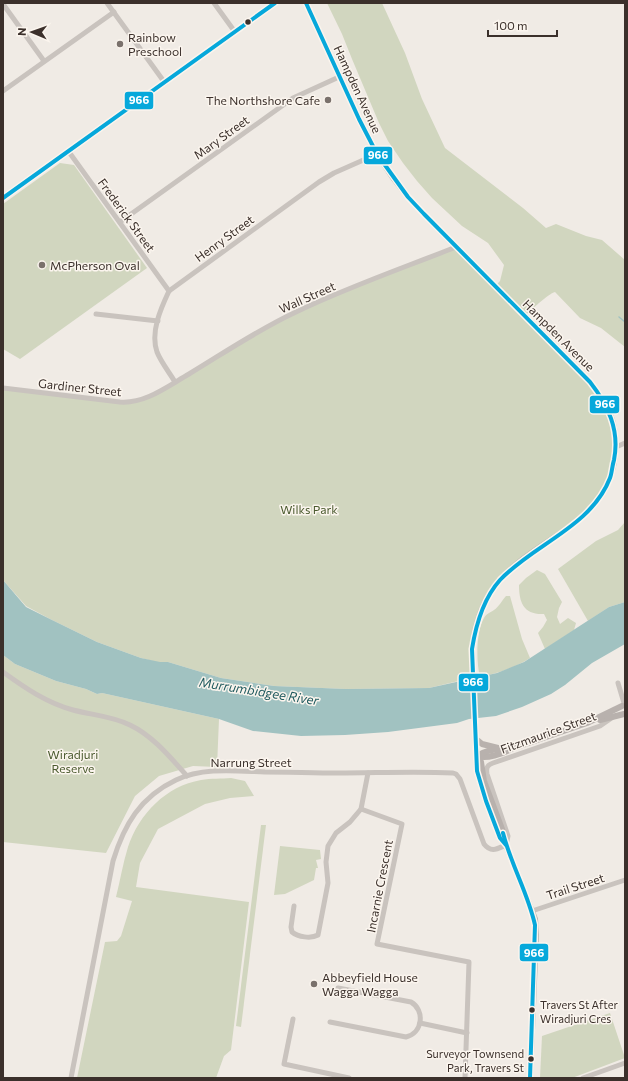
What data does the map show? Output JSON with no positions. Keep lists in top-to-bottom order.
{
  "streets": {
    "main road": ["Hampden Avenue", "Fitzmaurice Street"],
    "street": [
      "Mary Street",
      "Frederick Street",
      "Henry Street",
      "Wall Street",
      "Gardiner Street",
      "Narrung Street",
      "Incarnie Crescent",
      "Trail Street"
    ]
  },
  "crossings": [
    ["Hampden Avenue", "Mary Street"],
    ["Hampden Avenue", "Henry Street"],
    ["Hampden Avenue", "Wall Street"],
    ["Hampden Avenue", "Fitzmaurice Street"],
    ["Hampden Avenue", "Narrung Street"],
    ["Hampden Avenue", "Trail Street"],
    ["Mary Street", "Frederick Street"],
    ["Frederick Street", "Henry Street"],
    ["Henry Street", "Wall Street"],
    ["Henry Street", "Gardiner Street"],
    ["Wall Street", "Gardiner Street"],
    ["Fitzmaurice Street", "Narrung Street"]
  ],
  "water": ["Murrumbidgee River"],
  "parks": ["Wilks Park", "Wiradjuri Reserve"],
  "places": [
    "Rainbow Preschool",
    "The Northshore Cafe",
    "McPherson Oval",
    "Abbeyfield House Wagga Wagga",
    "Travers St After Wiradjuri Cres",
    "Surveyor Townsend Park, Travers St"
  ],
  "lines": ["transit line 966"],
  "scale_bar": "100 m",
  "north": "left"
}
